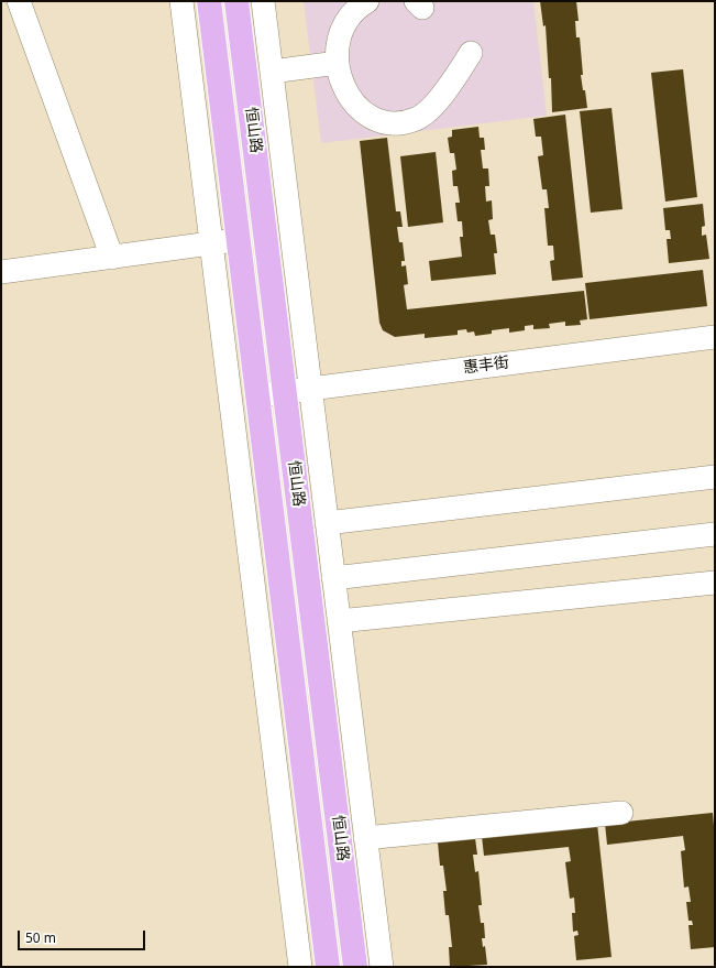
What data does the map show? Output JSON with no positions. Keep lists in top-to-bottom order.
{
  "streets": {
    "main road": ["恒山路"],
    "street": ["惠丰街"]
  },
  "crossings": [
    ["恒山路", "惠丰街"]
  ],
  "scale_bar": "50 m"
}
